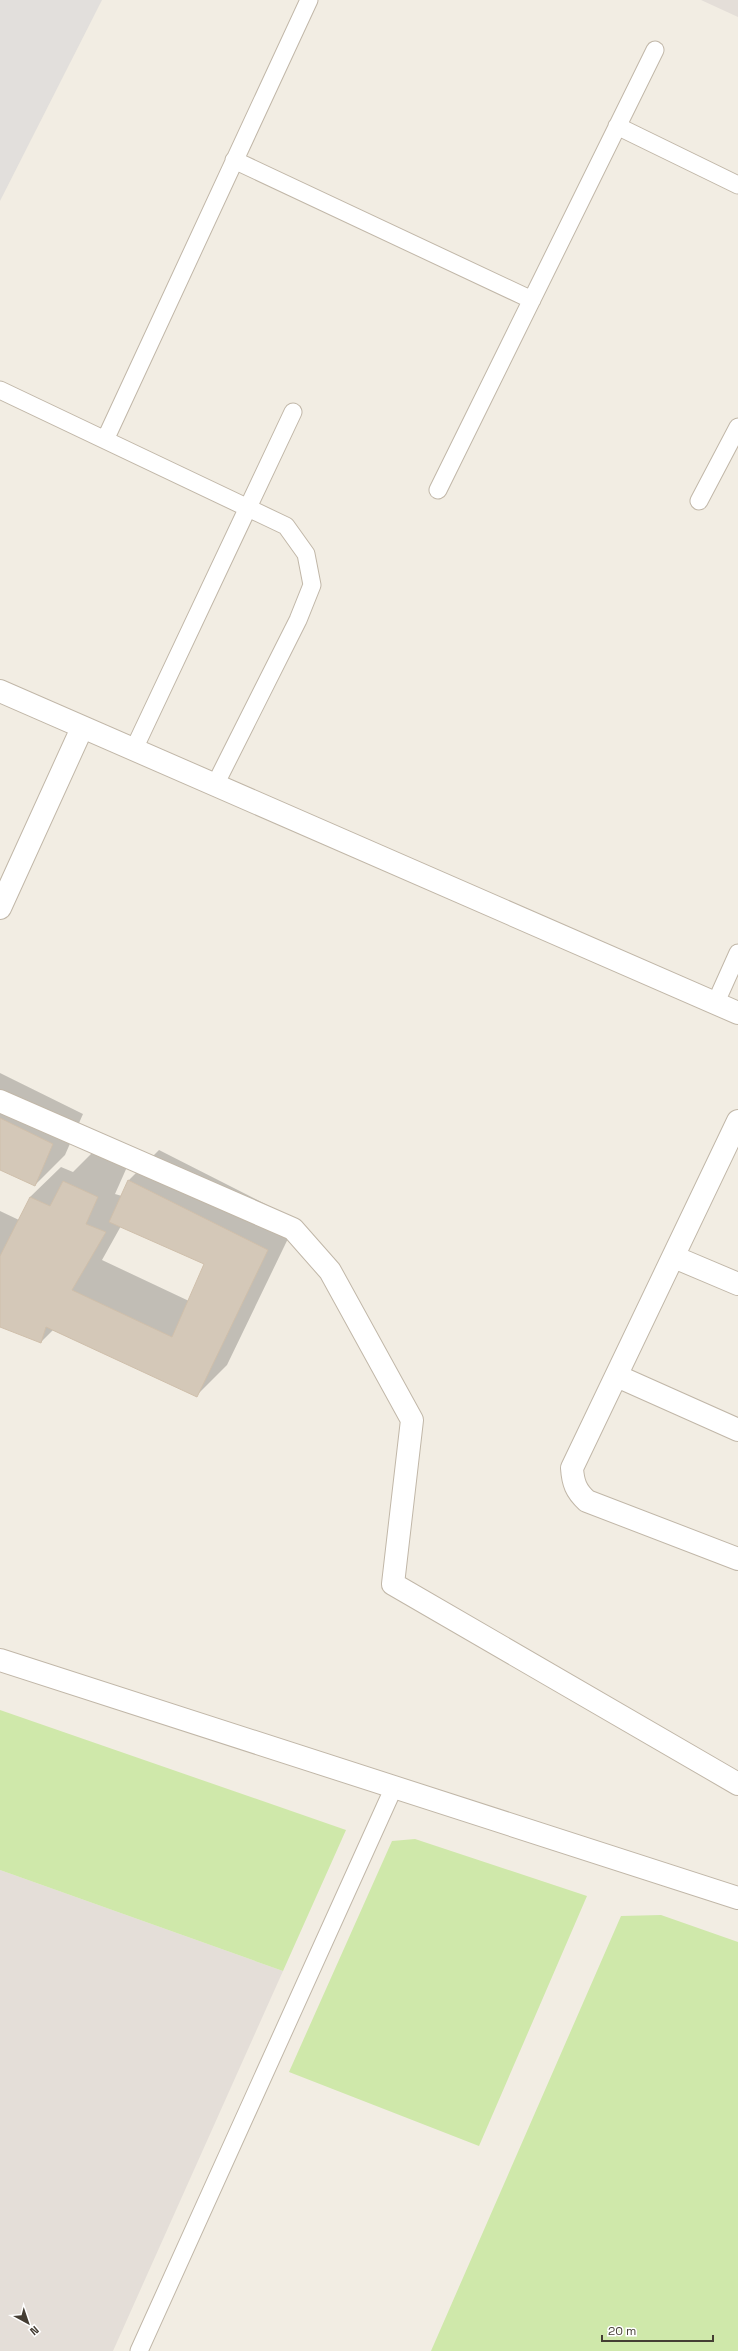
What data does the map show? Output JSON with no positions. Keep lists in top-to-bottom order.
{
  "scale_bar": "20 m",
  "north": "bottom right"
}
